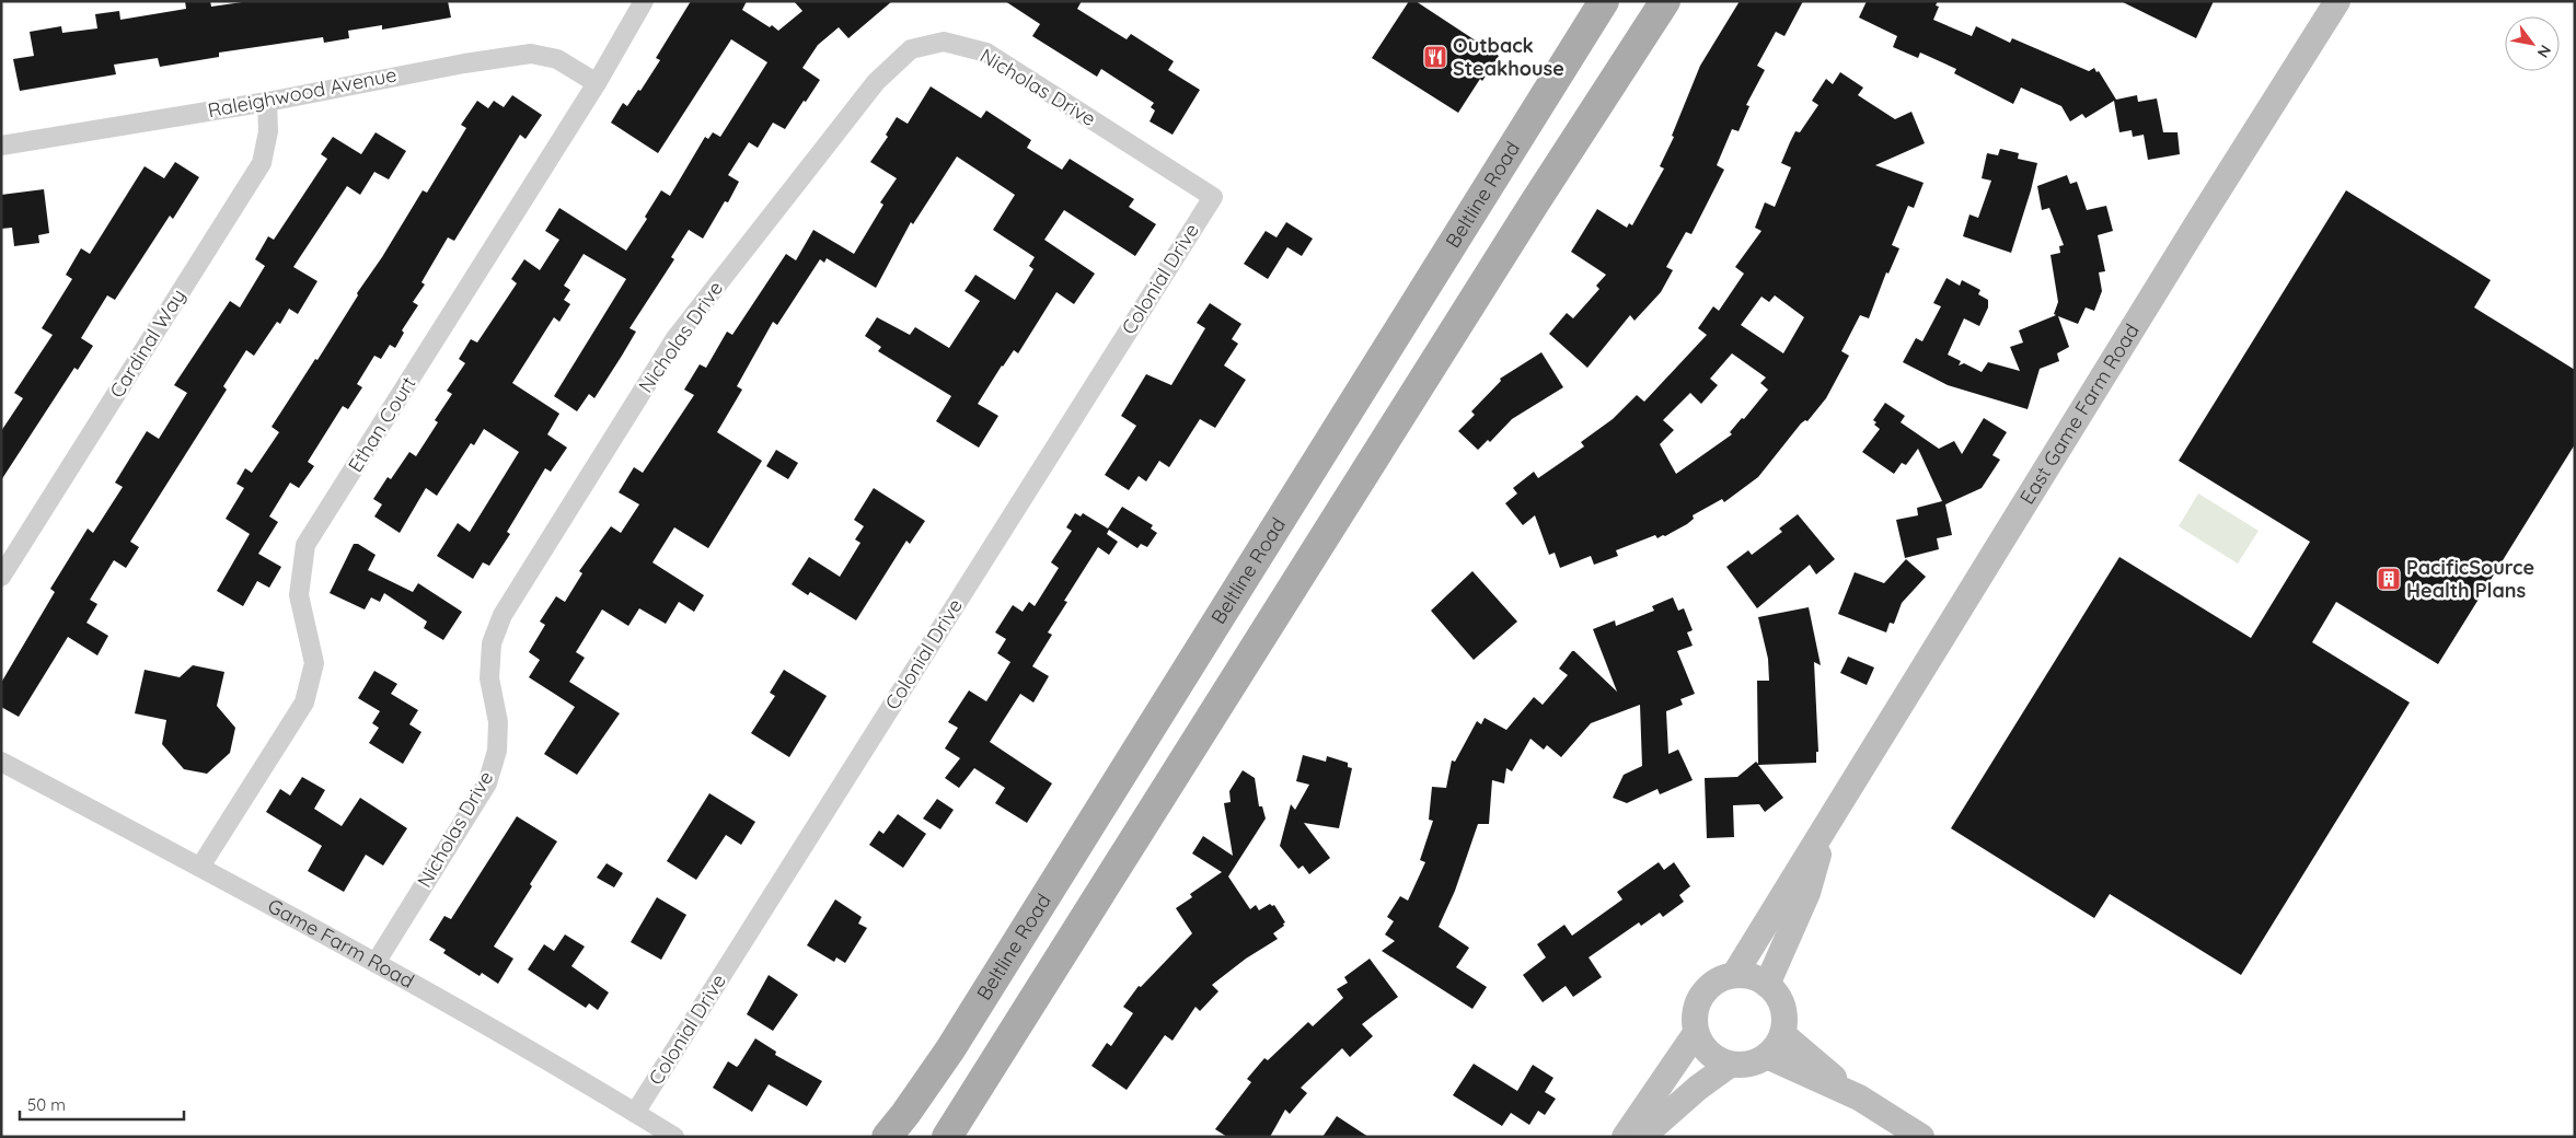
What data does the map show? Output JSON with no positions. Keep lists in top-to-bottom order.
{
  "streets": {
    "main road": ["Beltline Road"],
    "street": [
      "Nicholas Drive",
      "Raleighwood Avenue",
      "Colonial Drive",
      "Cardinal Way",
      "East Game Farm Road",
      "Ethan Court",
      "Game Farm Road"
    ]
  },
  "crossings": [
    ["Nicholas Drive", "Colonial Drive"],
    ["Nicholas Drive", "Game Farm Road"],
    ["Raleighwood Avenue", "Cardinal Way"],
    ["Raleighwood Avenue", "Ethan Court"],
    ["Colonial Drive", "Game Farm Road"],
    ["Ethan Court", "Game Farm Road"]
  ],
  "places": {
    "restaurant": ["Outback Steakhouse"],
    "building": ["PacificSource Health Plans"]
  },
  "scale_bar": "50 m",
  "north": "bottom right"
}
